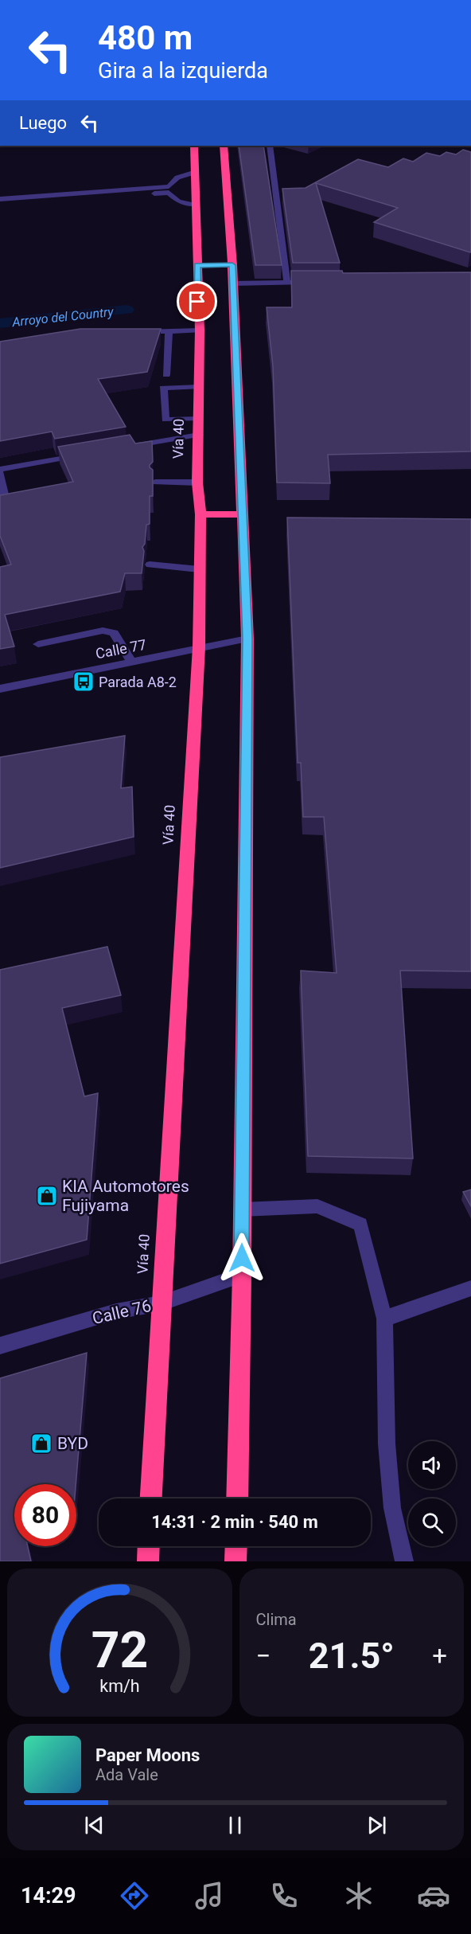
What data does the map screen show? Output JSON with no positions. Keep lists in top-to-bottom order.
{
  "streets": {
    "highway": ["Vía 40"],
    "street": ["Calle 77", "Calle 76"]
  },
  "crossings": [
    ["Vía 40", "Calle 77"],
    ["Vía 40", "Calle 76"]
  ],
  "water": ["Arroyo del Country"],
  "places": {
    "bus stop": ["Parada A8-2"],
    "shop": ["KIA Automotores Fujiyama", "BYD"]
  },
  "page": {
    "turn": ["480 m", "Gira a la izquierda"],
    "then": "Luego",
    "limit": "80",
    "trip": "14:31 · 2 min · 540 m",
    "tile": "Clima",
    "heat": ["−", "21.5°", "+"],
    "song": ["Paper Moons", "Ada Vale"],
    "tabs": "14:29",
    "gauge": ["72", "km/h"]
  }
}
